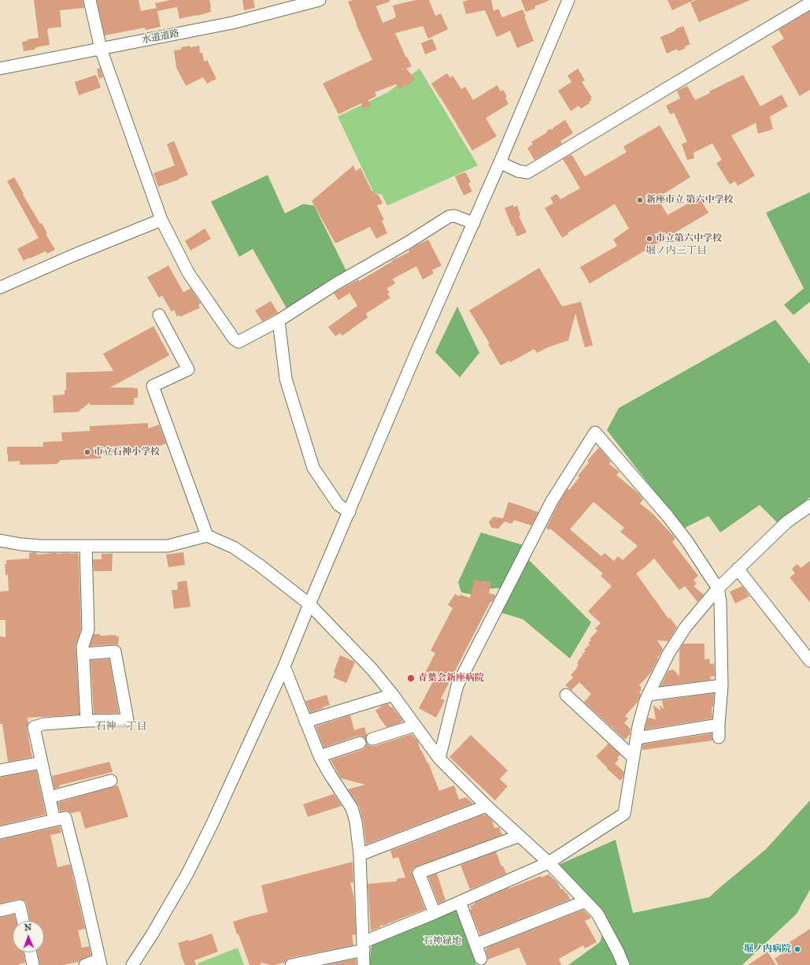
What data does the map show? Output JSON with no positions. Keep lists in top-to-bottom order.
{
  "streets": {
    "street": ["水道道路"]
  },
  "districts": ["堀ノ内三丁目", "石神一丁目"],
  "parks": ["石神緑地"],
  "places": [
    "新座市立 第六中学校",
    "市立第六中学校",
    "市立石神小学校",
    "青葉会新座病院",
    "堀ノ内病院"
  ],
  "north": "top"
}
